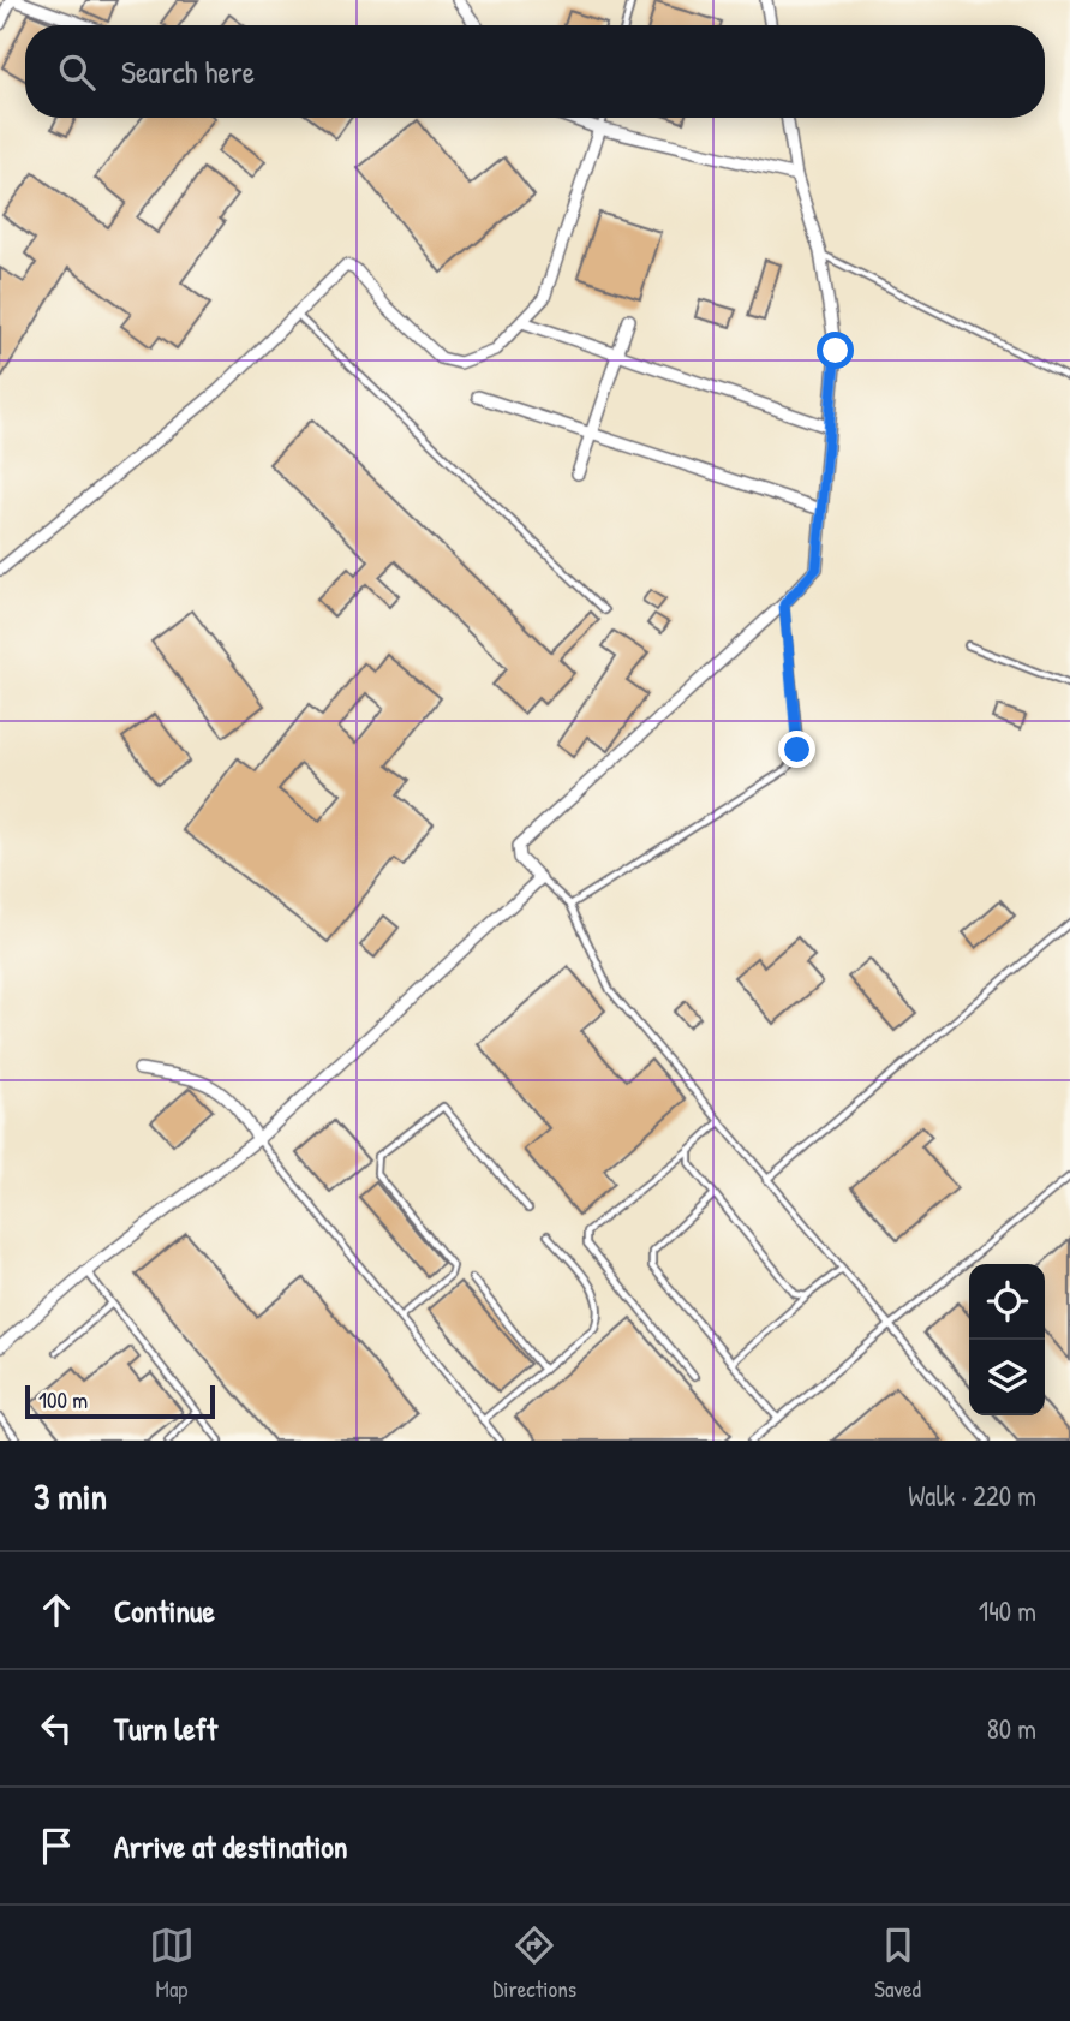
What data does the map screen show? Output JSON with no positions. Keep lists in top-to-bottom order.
{
  "scale_bar": "100 m",
  "page": {
    "search": "Search here",
    "scale": "100 m",
    "heading": ["3 min", "Walk · 220 m"],
    "list": [
      ["Continue", "140 m"],
      ["Turn left", "80 m"],
      "Arrive at destination"
    ],
    "nav": ["Map", "Directions", "Saved"]
  }
}
